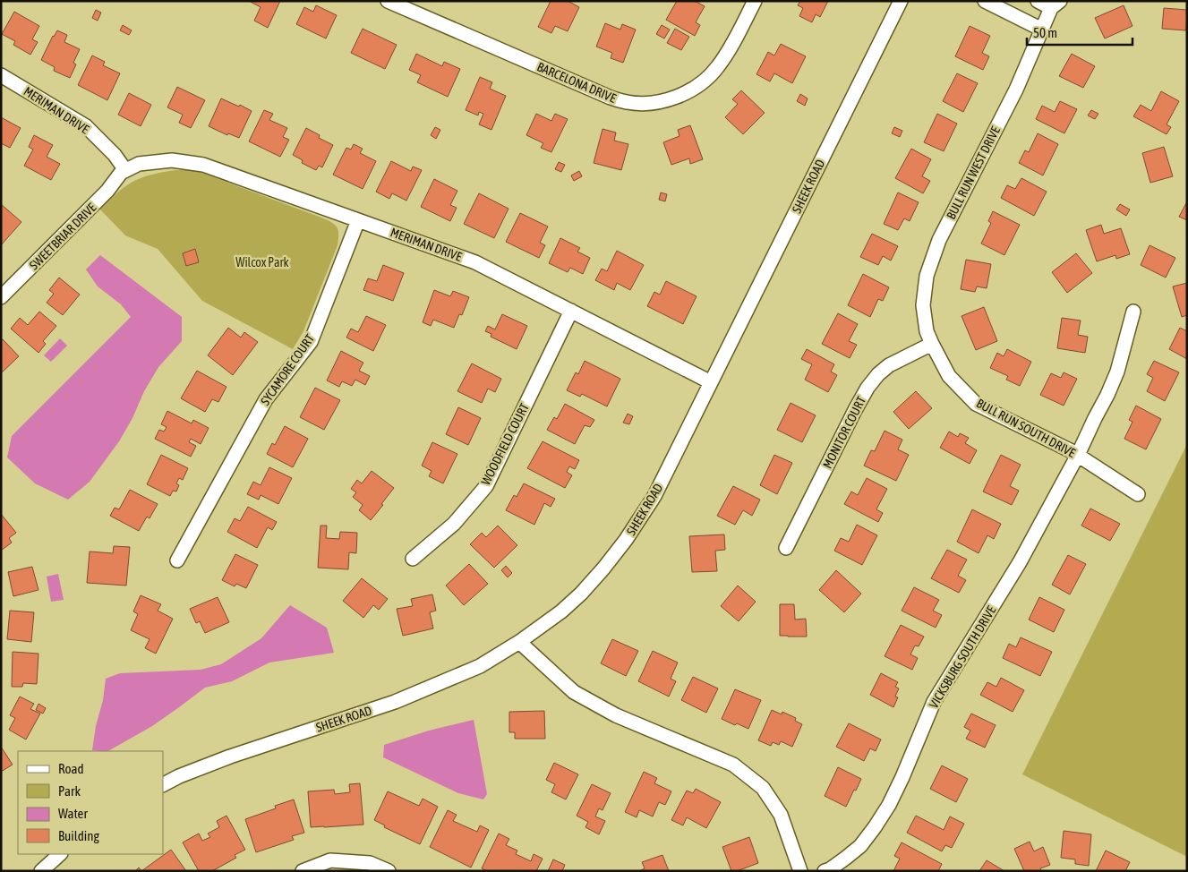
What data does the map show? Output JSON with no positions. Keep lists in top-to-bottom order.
{
  "streets": {
    "street": [
      "BARCELONA DRIVE",
      "MERIMAN DRIVE",
      "BULL RUN WEST DRIVE",
      "SHEEK ROAD",
      "SWEETBRIAR DRIVE",
      "SYCAMORE COURT",
      "BULL RUN SOUTH DRIVE",
      "MONITOR COURT",
      "WOODFIELD COURT",
      "VICKSBURG SOUTH DRIVE"
    ]
  },
  "crossings": [
    ["MERIMAN DRIVE", "SHEEK ROAD"],
    ["MERIMAN DRIVE", "SWEETBRIAR DRIVE"],
    ["MERIMAN DRIVE", "SYCAMORE COURT"],
    ["MERIMAN DRIVE", "WOODFIELD COURT"],
    ["BULL RUN WEST DRIVE", "BULL RUN SOUTH DRIVE"],
    ["BULL RUN WEST DRIVE", "MONITOR COURT"],
    ["BULL RUN SOUTH DRIVE", "MONITOR COURT"],
    ["BULL RUN SOUTH DRIVE", "VICKSBURG SOUTH DRIVE"]
  ],
  "parks": ["Wilcox Park"],
  "legend": [
    "Road",
    "Park",
    "Water",
    "Building"
  ],
  "scale_bar": "50 m"
}
